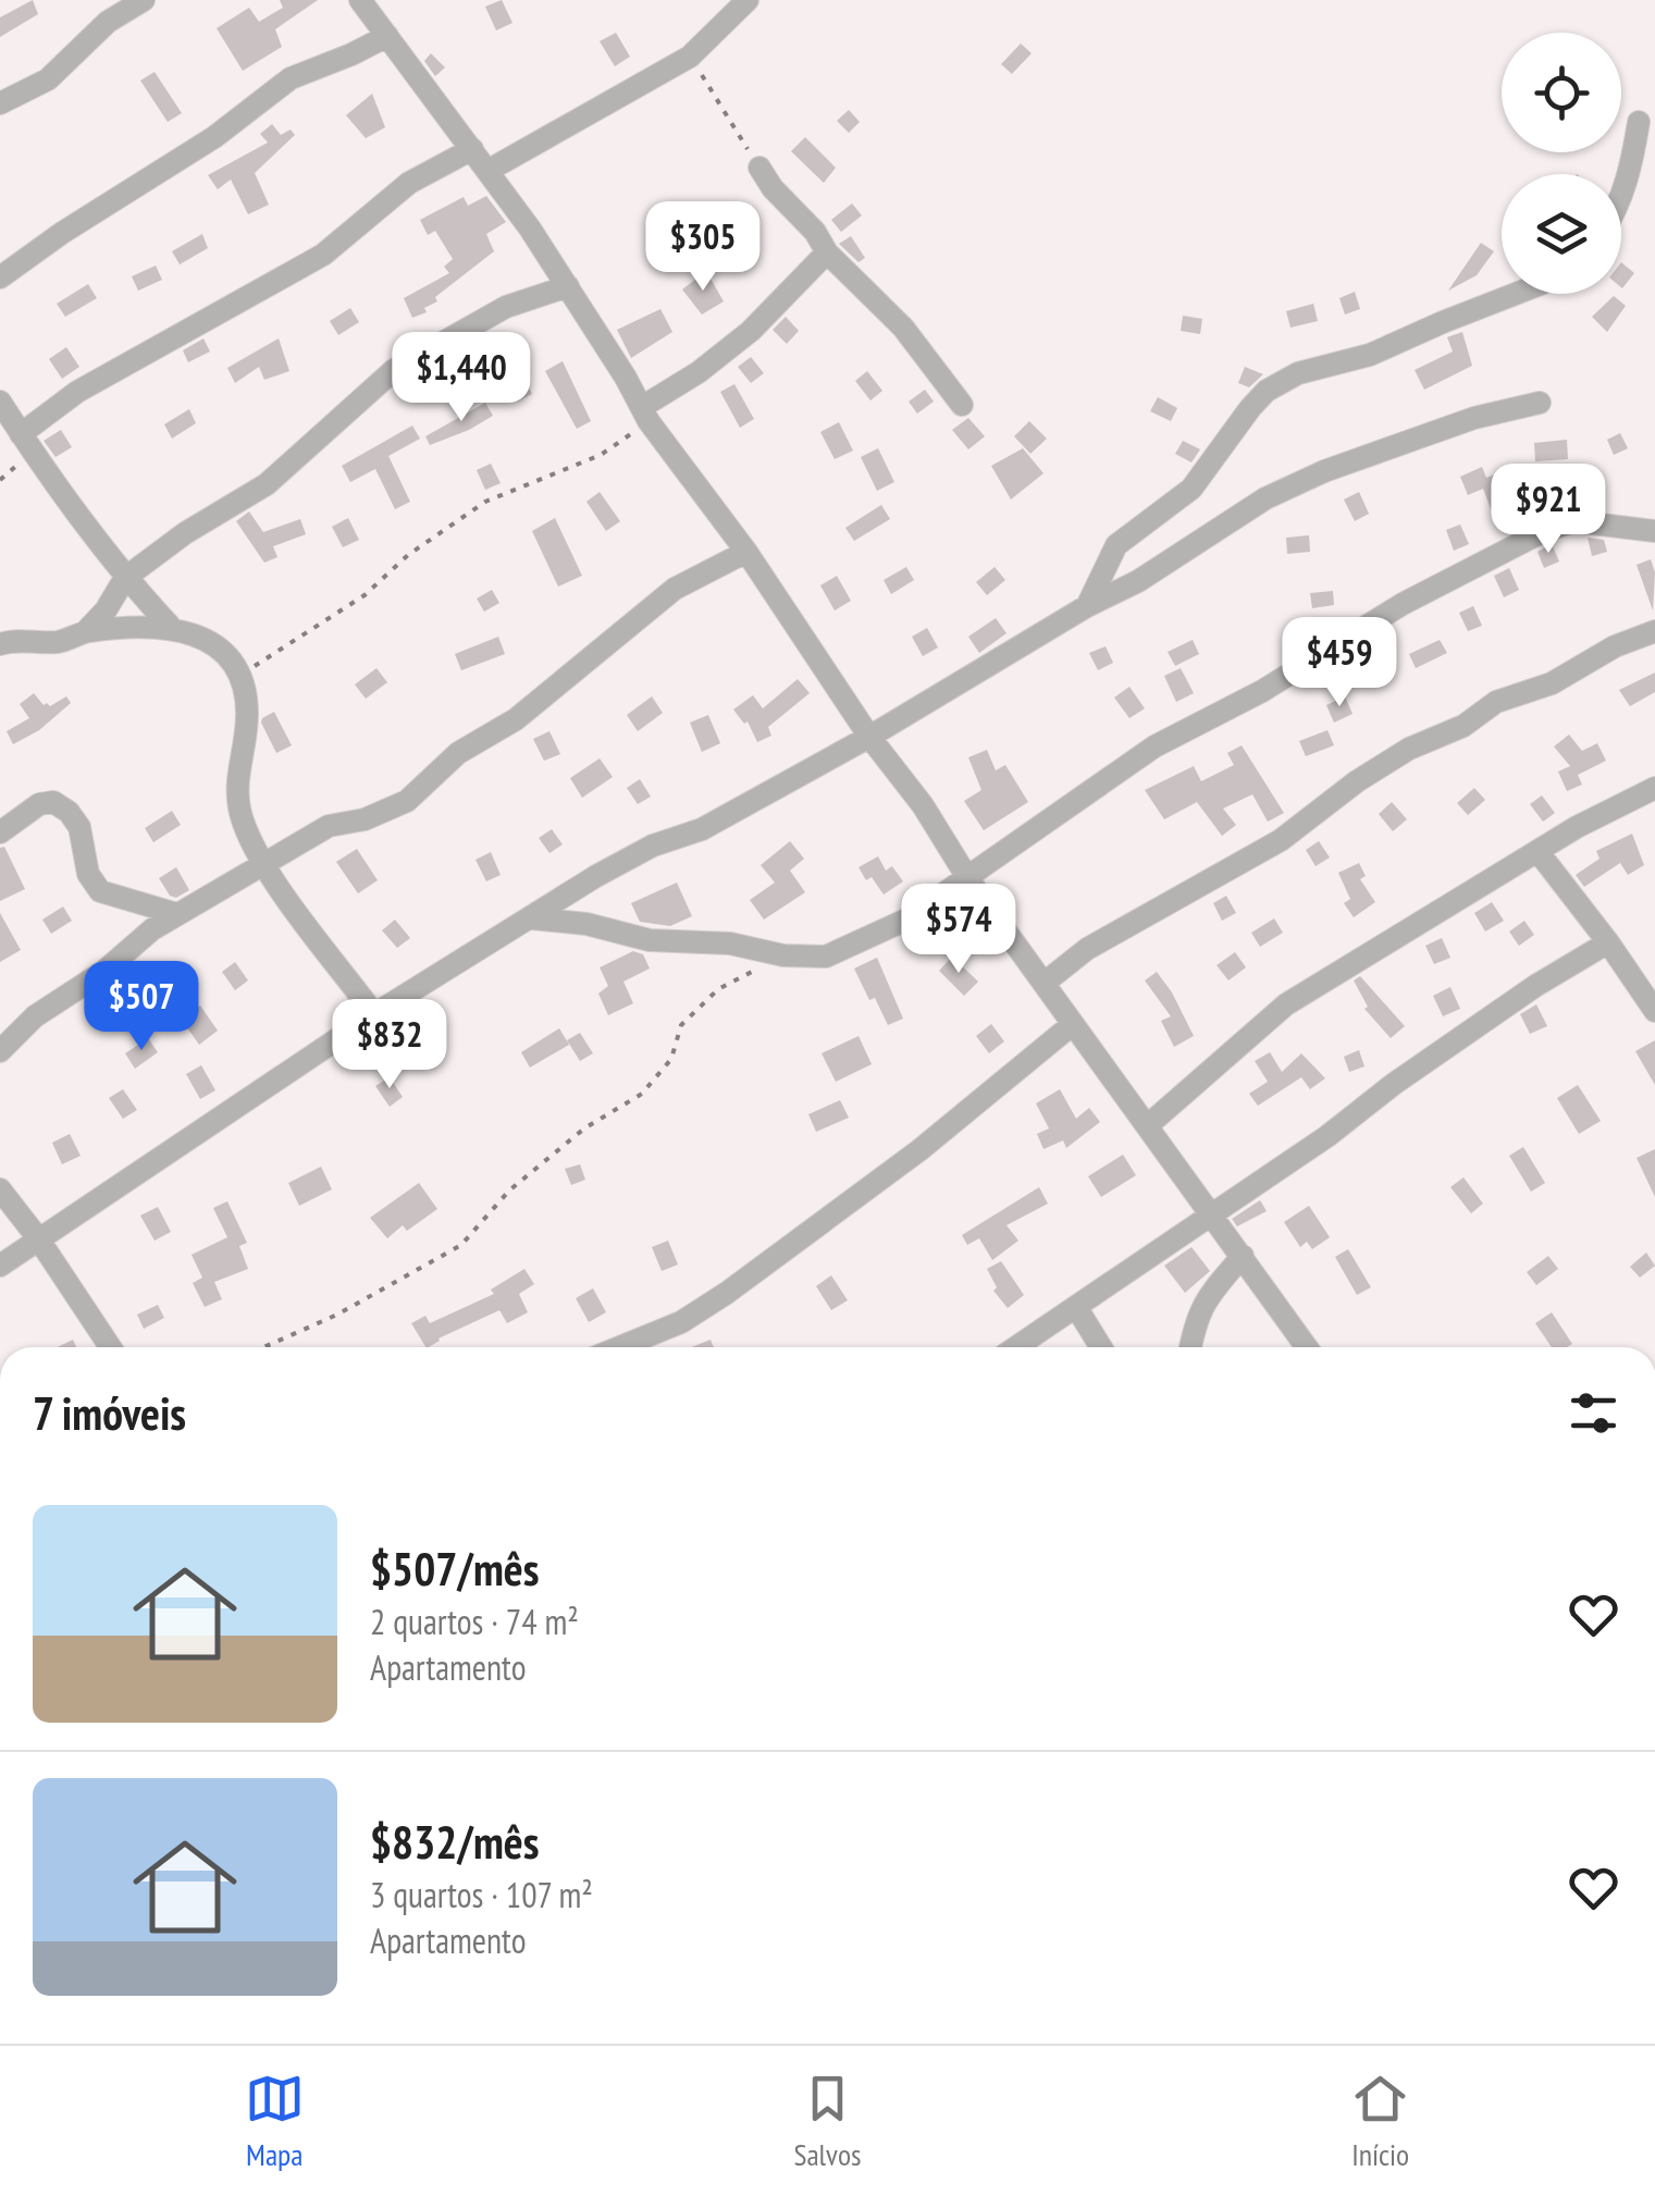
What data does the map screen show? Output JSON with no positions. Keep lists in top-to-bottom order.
{
  "page": {
    "price": [
      "$305",
      "$1,440",
      "$921",
      "$459",
      "$574",
      "$507",
      "$832"
    ],
    "heading": "7 imóveis",
    "list": [
      {
        "name": "$507/mês",
        "note": "2 quartos · 74 m² · Apartamento"
      },
      {
        "name": "$832/mês",
        "note": "3 quartos · 107 m² · Apartamento"
      }
    ],
    "tabs": ["Mapa", "Salvos", "Início"]
  }
}
